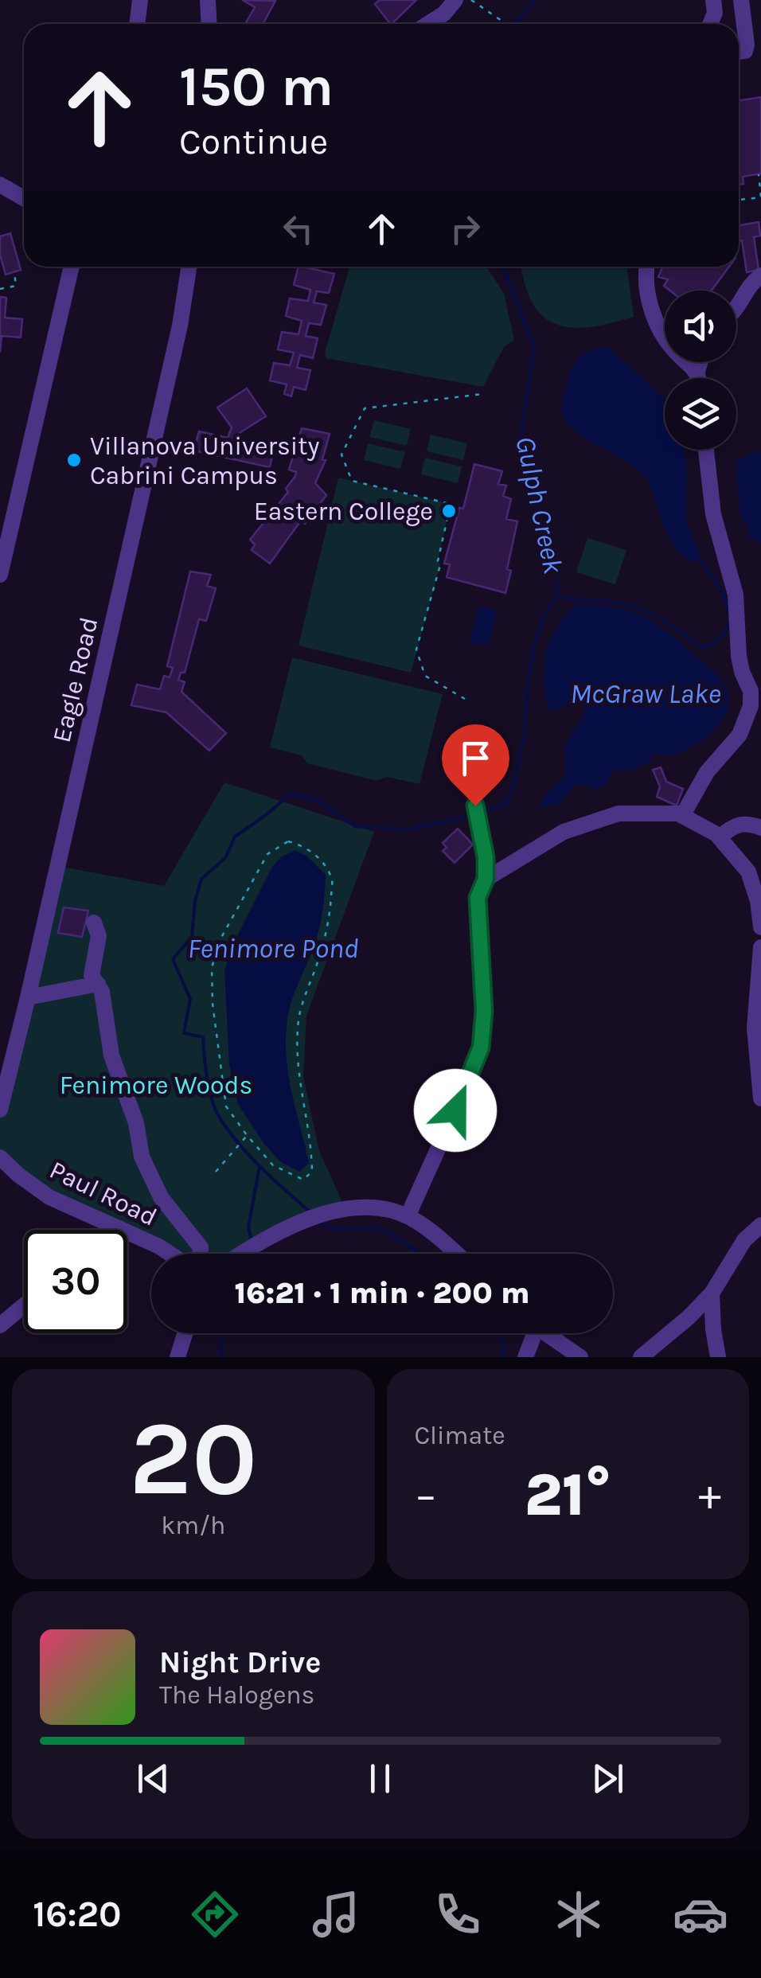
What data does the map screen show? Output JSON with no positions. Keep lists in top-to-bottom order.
{
  "streets": {
    "street": ["Eagle Road", "Paul Road"]
  },
  "water": ["Gulph Creek", "McGraw Lake", "Fenimore Pond"],
  "parks": ["Fenimore Woods"],
  "places": ["Villanova University Cabrini Campus", "Eastern College"],
  "page": {
    "turn": ["150 m", "Continue"],
    "limit": "30",
    "trip": "16:21 · 1 min · 200 m",
    "tile": [
      ["20", "km/h"],
      "Climate"
    ],
    "heat": ["−", "21°", "+"],
    "song": ["Night Drive", "The Halogens"],
    "tabs": "16:20"
  }
}
